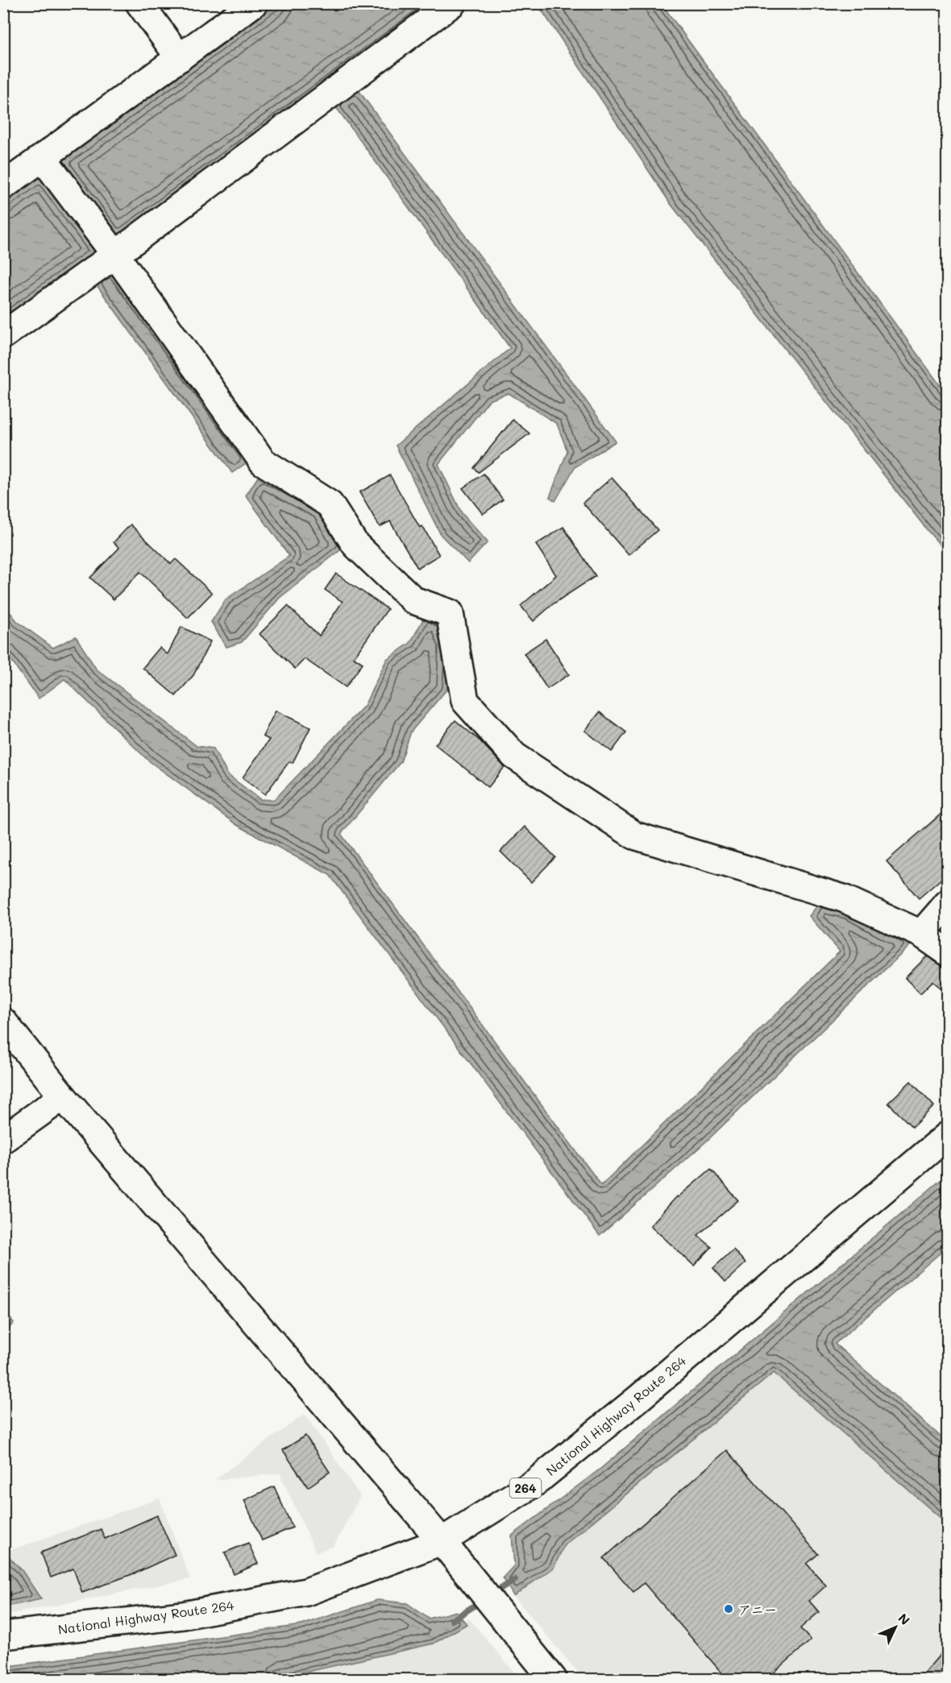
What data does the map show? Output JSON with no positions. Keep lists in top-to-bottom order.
{
  "streets": {
    "main road": ["National Highway Route 264", "264"]
  },
  "places": ["アニー"],
  "north": "top right"
}
